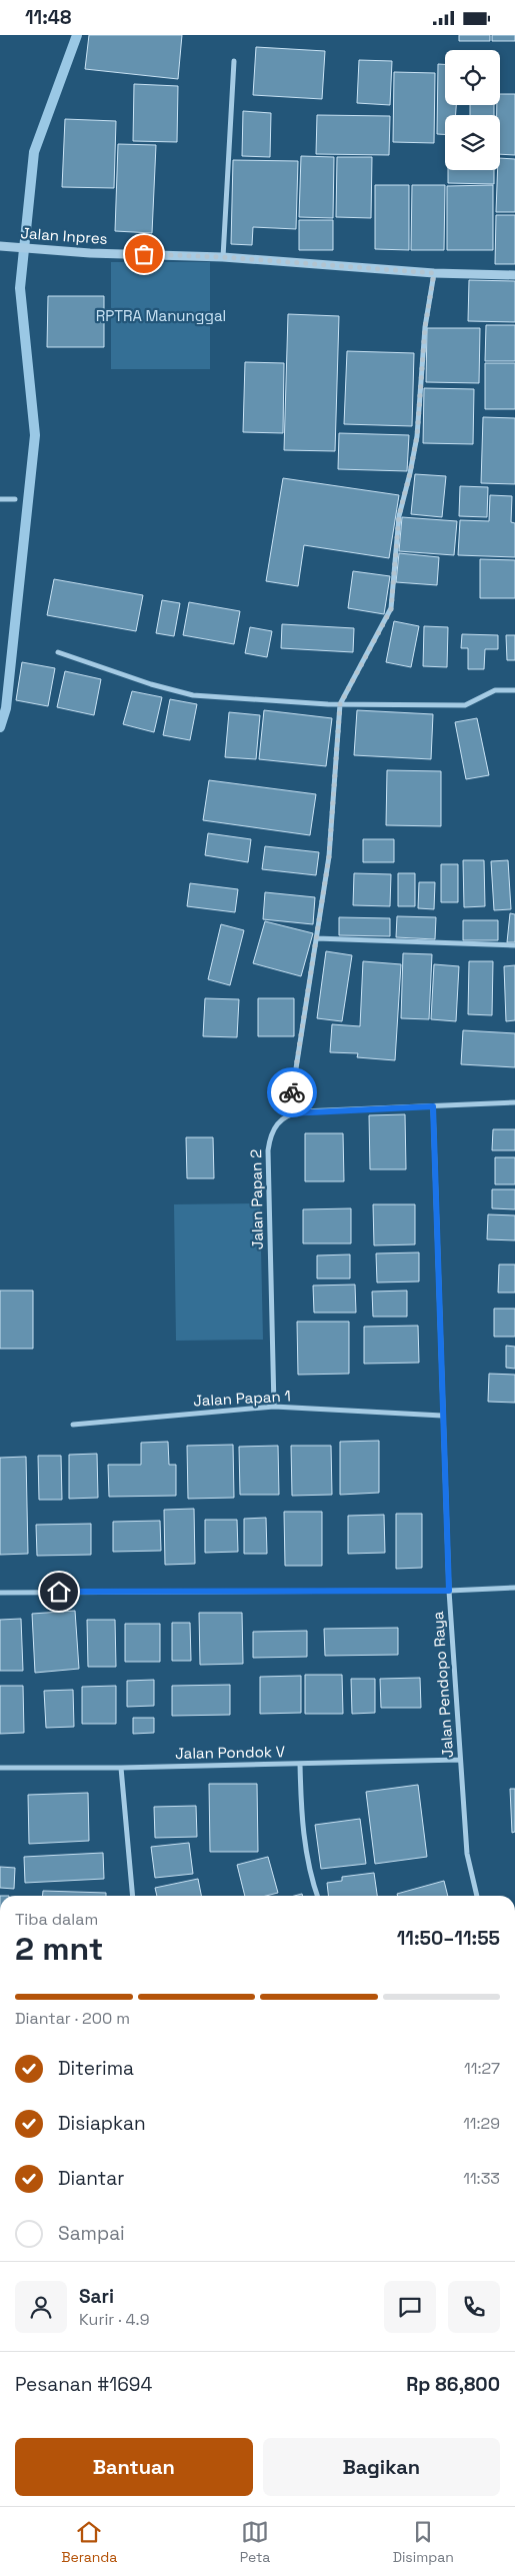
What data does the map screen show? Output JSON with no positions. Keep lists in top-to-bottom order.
{
  "streets": {
    "street": [
      "Jalan Inpres",
      "Jalan Papan 2",
      "Jalan Papan 1",
      "Jalan Pendopo Raya",
      "Jalan Pondok V"
    ]
  },
  "crossings": [
    ["Jalan Papan 2", "Jalan Papan 1"],
    ["Jalan Papan 1", "Jalan Pendopo Raya"],
    ["Jalan Pendopo Raya", "Jalan Pondok V"]
  ],
  "parks": ["RPTRA Manunggal"],
  "page": {
    "status": "11:48",
    "heading": ["2 mnt", "Tiba dalam", "11:50–11:55"],
    "panel": [
      "Sari",
      "Kurir · 4.9",
      "Pesanan #1694",
      "Rp 86,800"
    ],
    "bar": "Diantar · 200 m",
    "list": [
      ["Diterima", "11:27"],
      ["Disiapkan", "11:29"],
      ["Diantar", "11:33"],
      "Sampai"
    ],
    "buttons": ["Bantuan", "Bagikan"],
    "tabs": ["Beranda", "Peta", "Disimpan"]
  }
}
